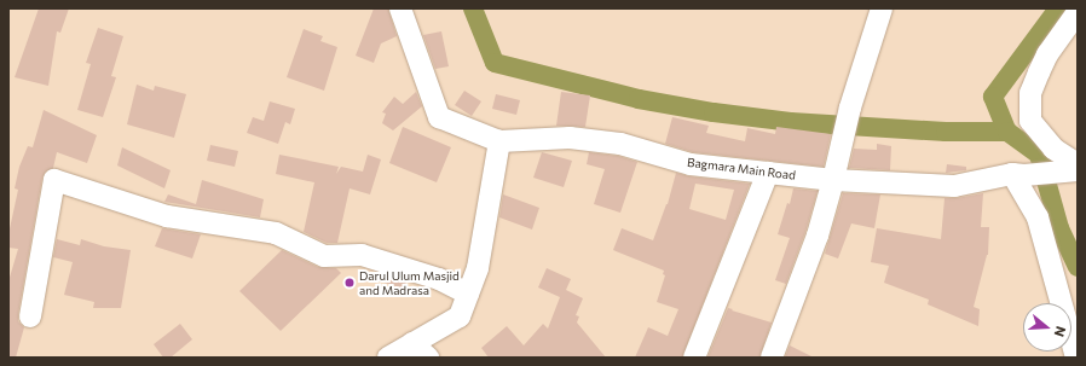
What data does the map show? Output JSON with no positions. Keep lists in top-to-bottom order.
{
  "streets": {
    "street": ["Bagmara Main Road"]
  },
  "places": ["Darul Ulum Masjid and Madrasa"],
  "north": "right"
}
